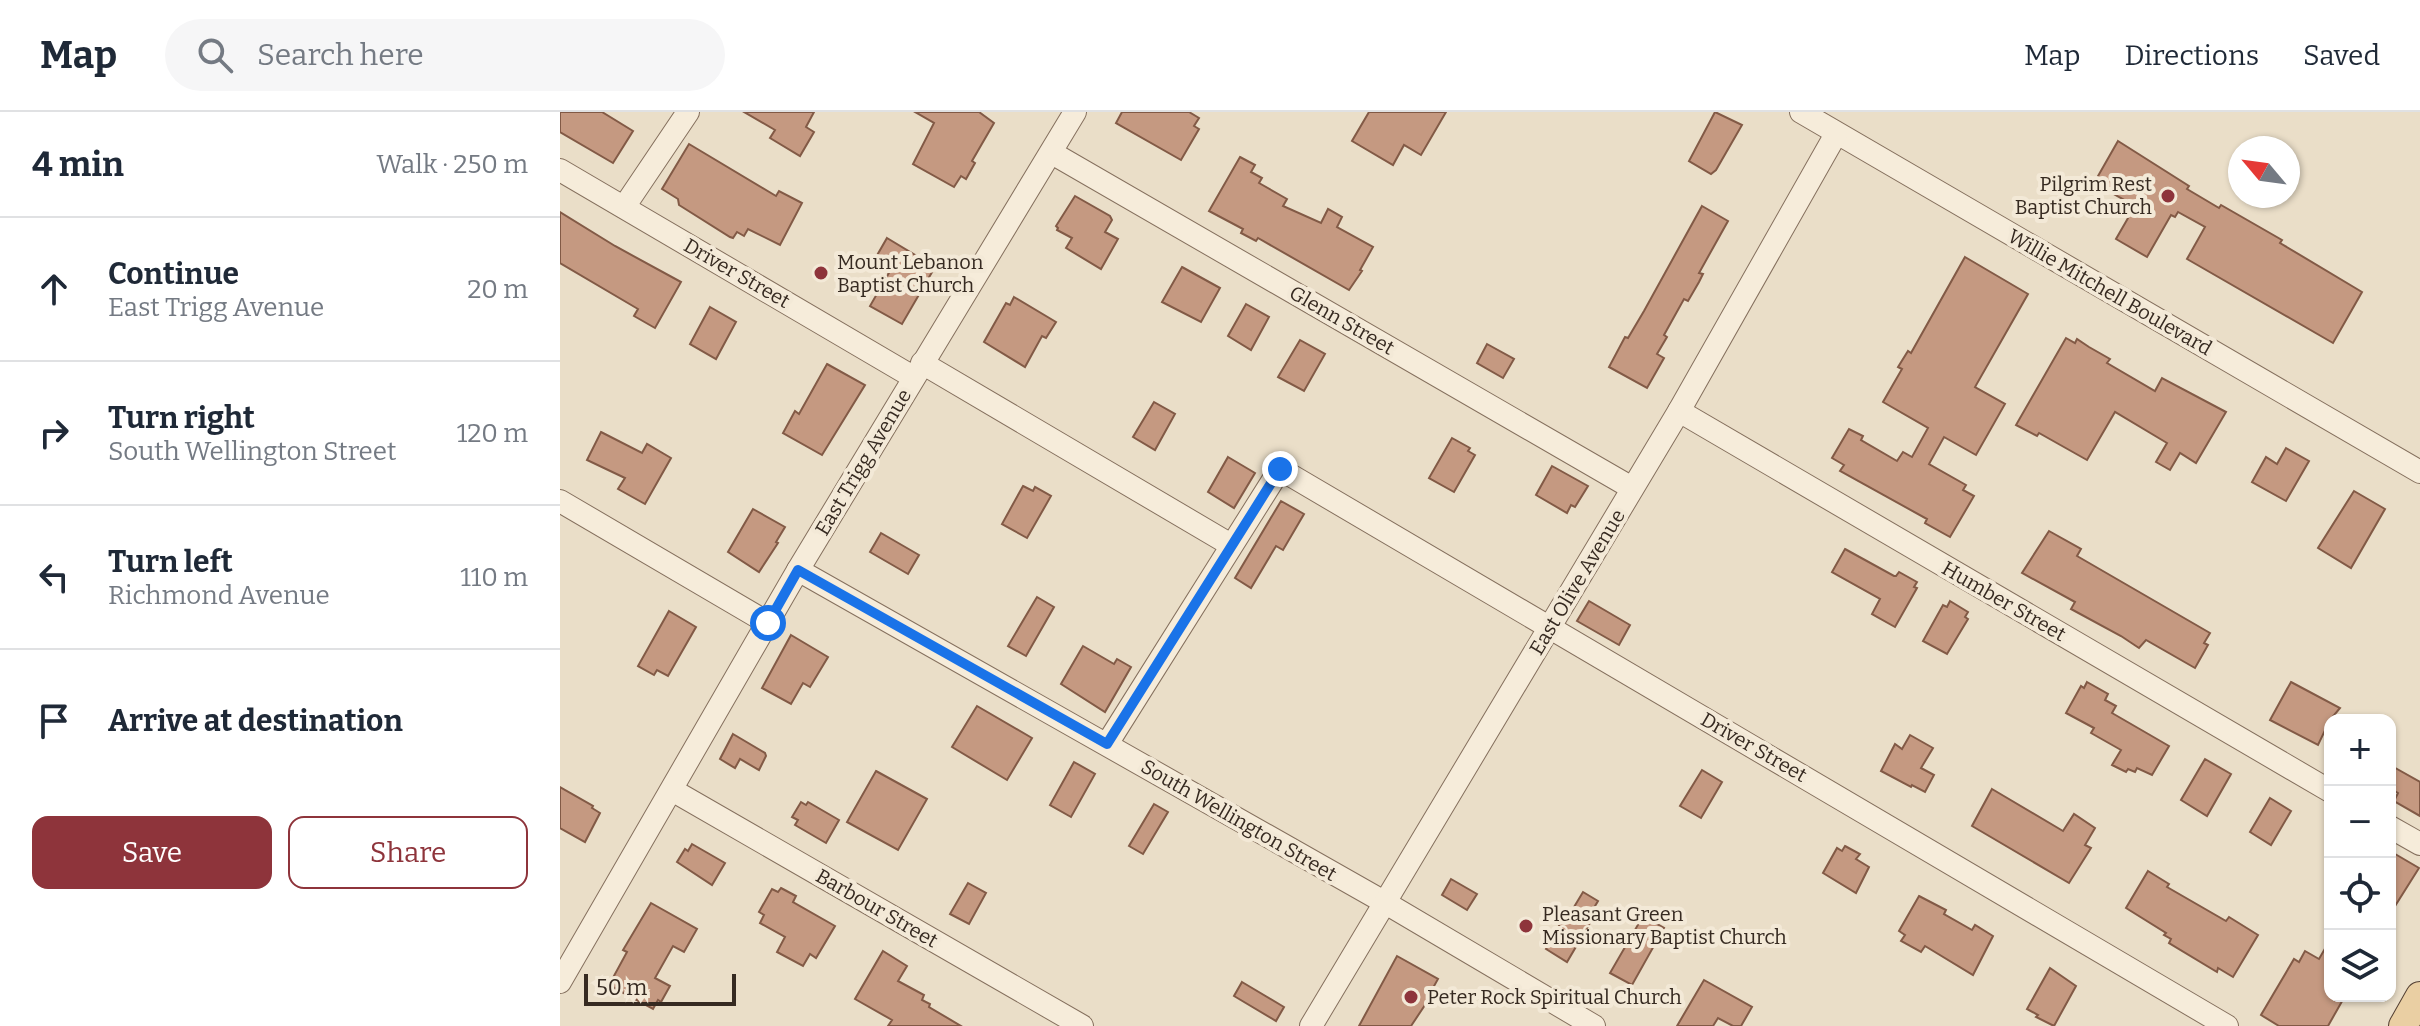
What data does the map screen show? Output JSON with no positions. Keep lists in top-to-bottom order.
{
  "streets": {
    "street": [
      "Driver Street",
      "Willie Mitchell Boulevard",
      "Glenn Street",
      "East Trigg Avenue",
      "East Olive Avenue",
      "Humber Street",
      "South Wellington Street",
      "Barbour Street"
    ]
  },
  "crossings": [
    ["Driver Street", "East Trigg Avenue"],
    ["Driver Street", "East Olive Avenue"],
    ["Willie Mitchell Boulevard", "East Olive Avenue"],
    ["Glenn Street", "East Trigg Avenue"],
    ["Glenn Street", "East Olive Avenue"],
    ["East Trigg Avenue", "South Wellington Street"],
    ["East Trigg Avenue", "Barbour Street"],
    ["East Olive Avenue", "Humber Street"],
    ["East Olive Avenue", "South Wellington Street"]
  ],
  "places": [
    "Pilgrim Rest Baptist Church",
    "Mount Lebanon Baptist Church",
    "Pleasant Green Missionary Baptist Church",
    "Peter Rock Spiritual Church"
  ],
  "scale_bar": "50 m",
  "north": "top left",
  "page": {
    "header": "Map",
    "search": "Search here",
    "nav": ["Map", "Directions", "Saved"],
    "heading": ["4 min", "Walk · 250 m"],
    "list": [
      ["Continue", "East Trigg Avenue", "20 m"],
      ["Turn right", "South Wellington Street", "120 m"],
      ["Turn left", "Richmond Avenue", "110 m"],
      "Arrive at destination"
    ],
    "map_buttons": ["+", "−"],
    "buttons": ["Save", "Share"],
    "scale": "50 m"
  }
}
